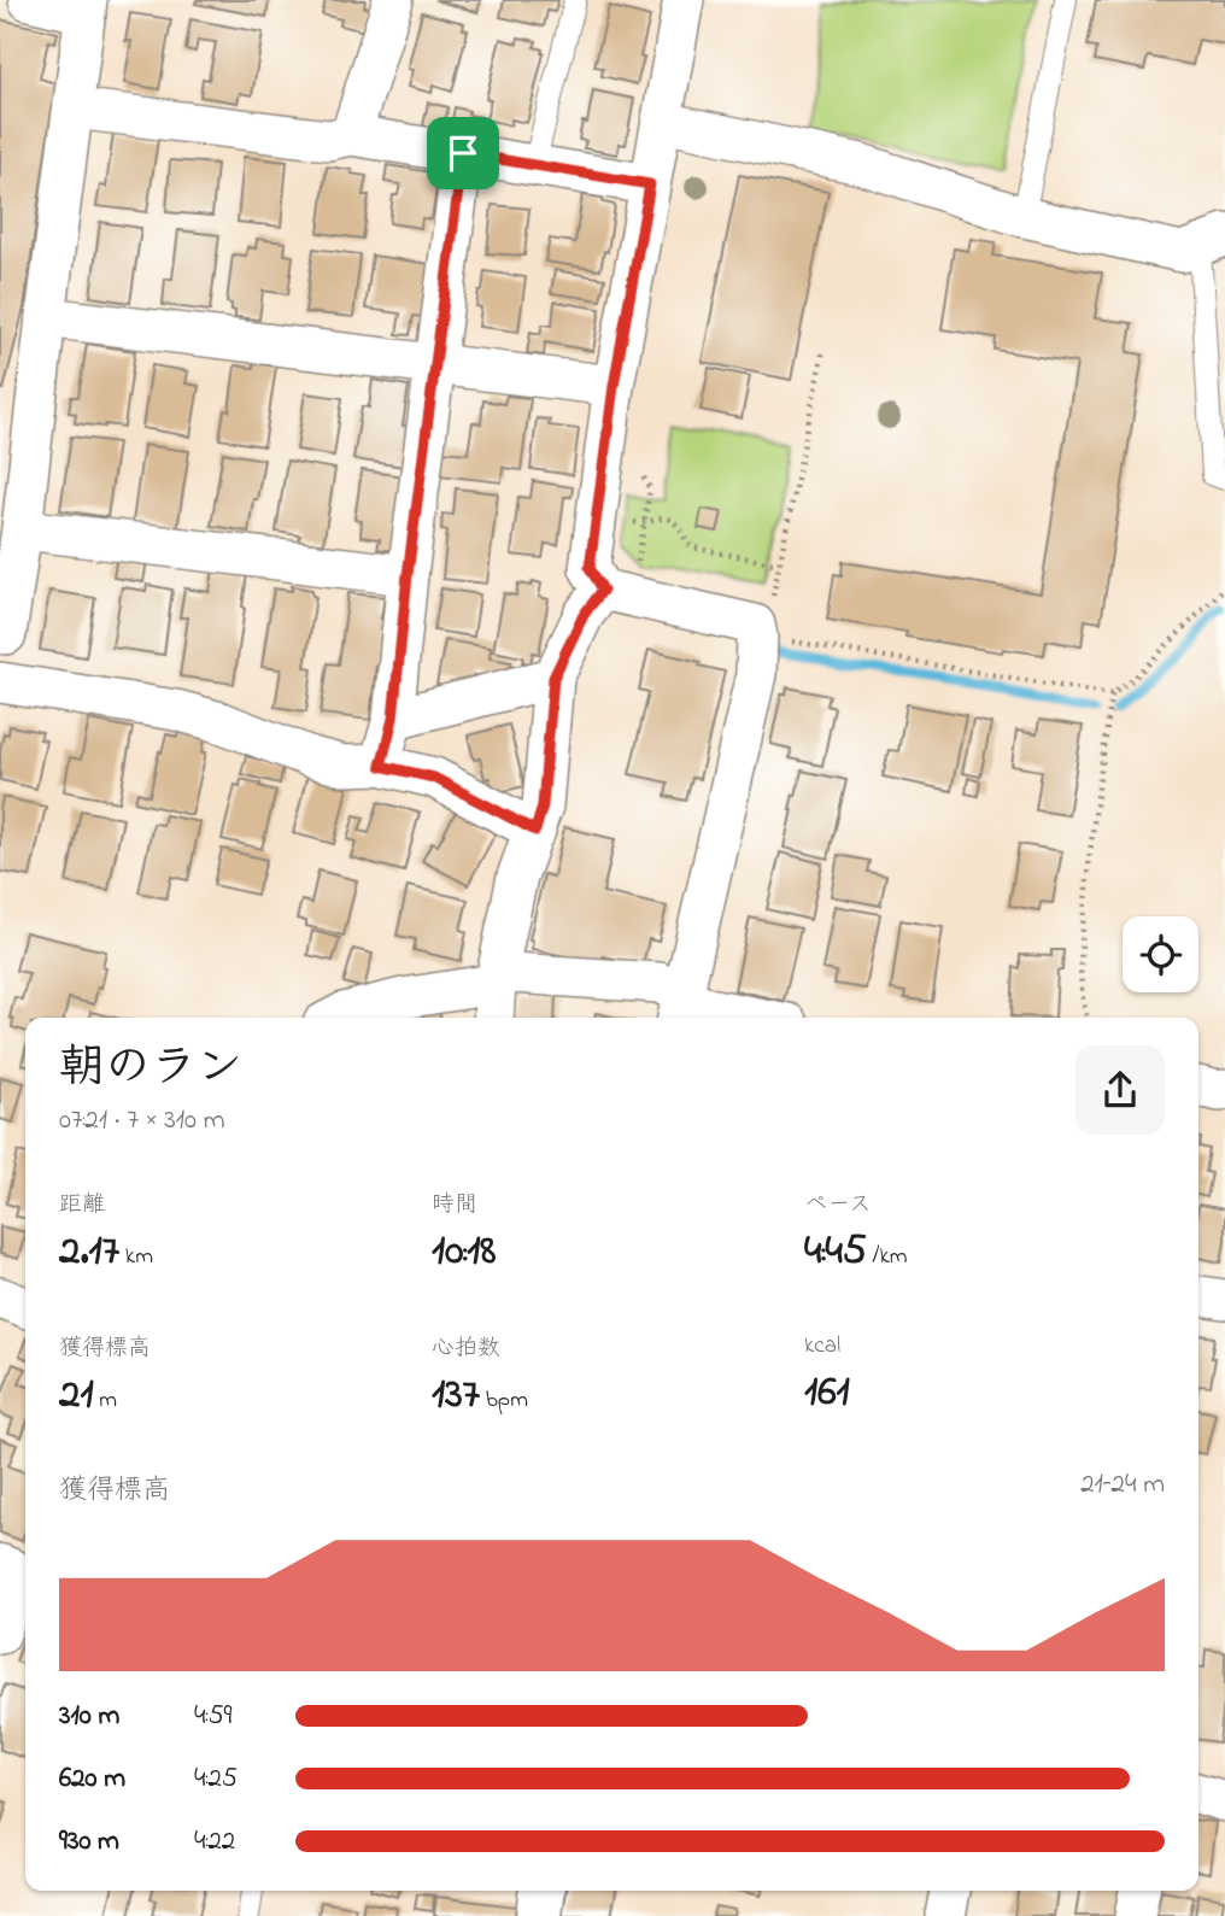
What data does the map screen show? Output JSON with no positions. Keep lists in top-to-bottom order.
{
  "page": {
    "heading": ["朝のラン", "07:21 · 7 × 310 m"],
    "stats": [
      ["距離", "2.17 km"],
      ["時間", "10:18"],
      ["ペース", "4:45 /km"],
      ["獲得標高", "21 m"],
      ["心拍数", "137 bpm"],
      ["kcal", "161"]
    ],
    "chart": ["獲得標高", "21–24 m"],
    "list": [
      {
        "name": "310 m",
        "note": "4:59"
      },
      {
        "name": "620 m",
        "note": "4:25"
      },
      {
        "name": "930 m",
        "note": "4:22"
      }
    ]
  }
}
